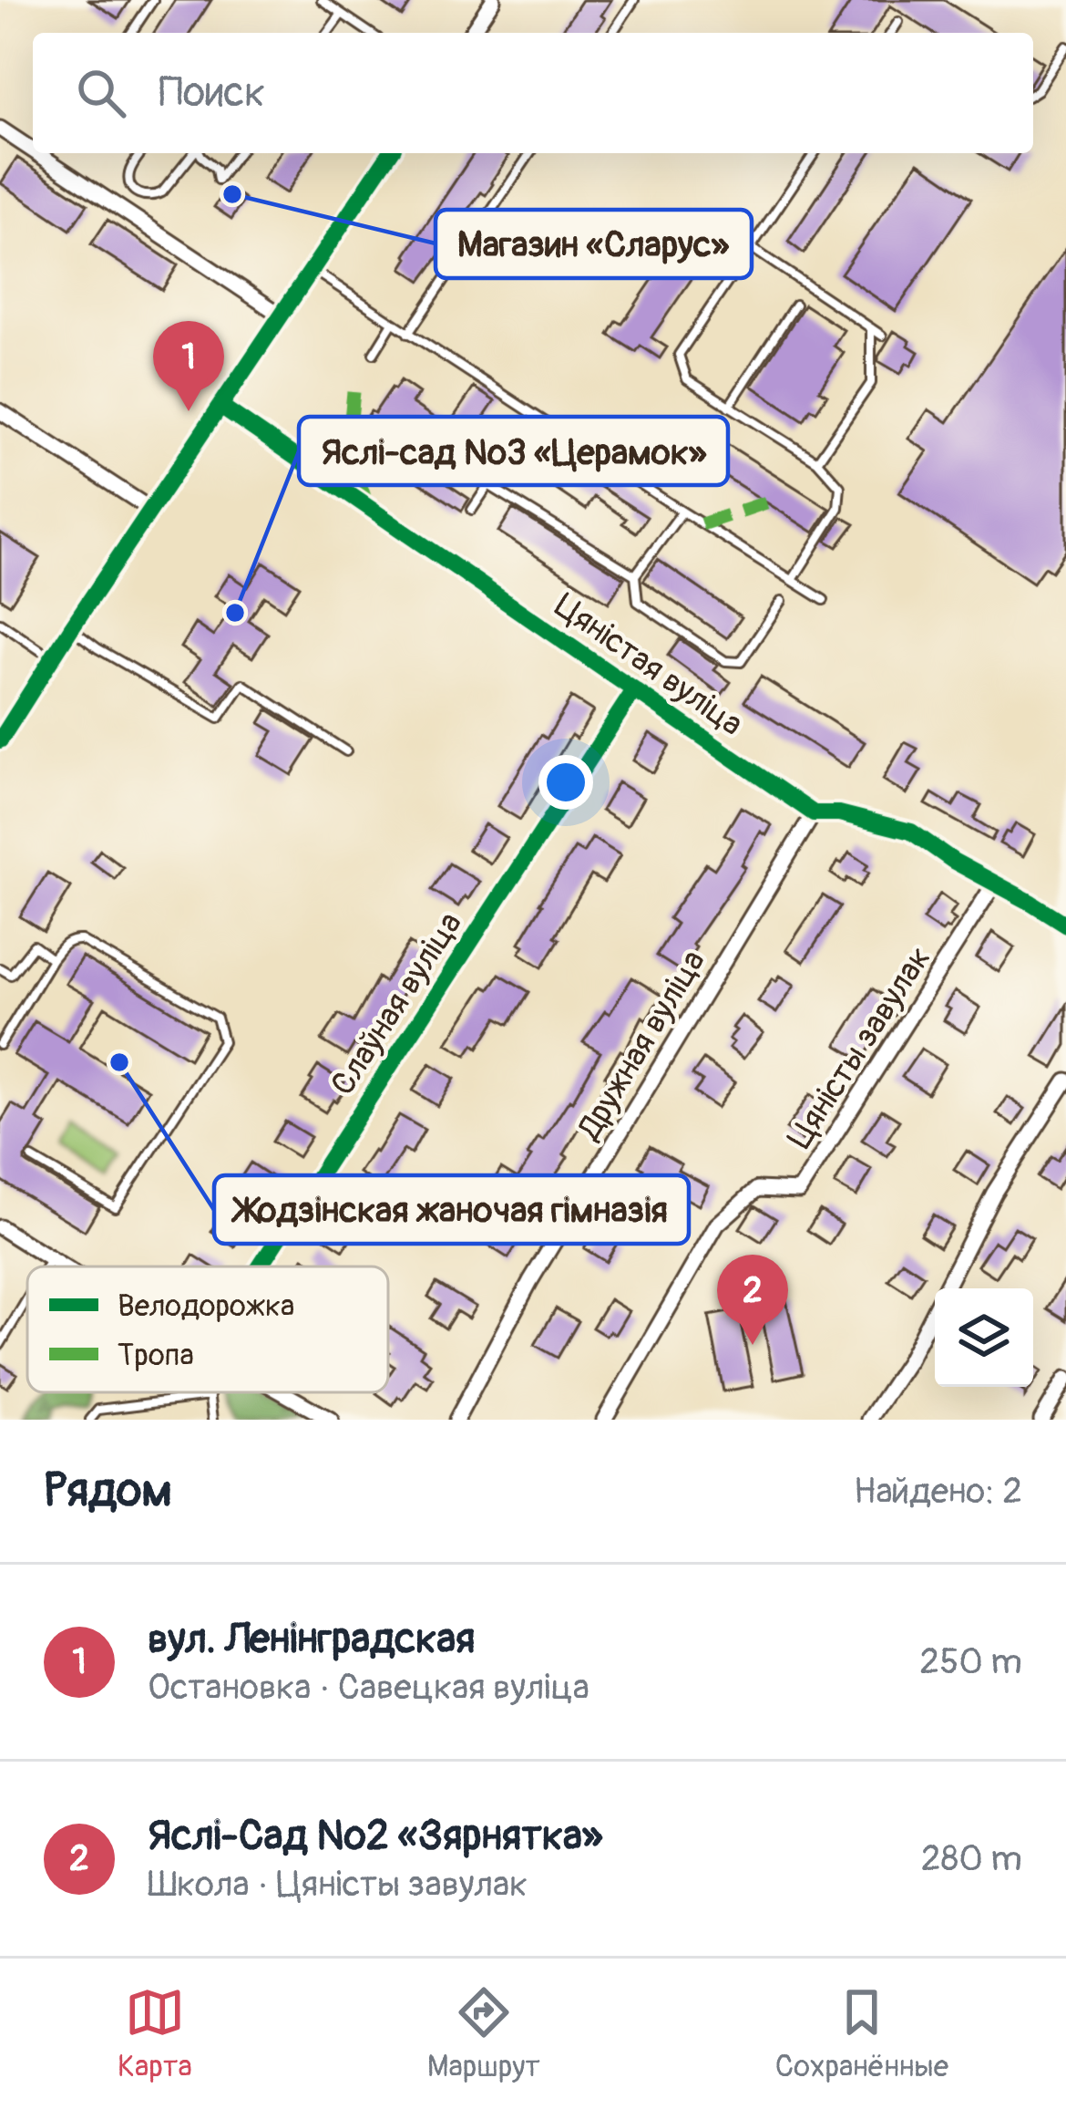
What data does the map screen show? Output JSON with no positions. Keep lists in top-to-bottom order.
{
  "streets": {
    "street": [
      "Цяністая вуліца",
      "Слаўная вуліца",
      "Дружная вуліца",
      "Цяністы завулак"
    ]
  },
  "crossings": [
    ["Цяністая вуліца", "Слаўная вуліца"],
    ["Цяністая вуліца", "Дружная вуліца"],
    ["Цяністая вуліца", "Цяністы завулак"]
  ],
  "places": ["Магазин «Сларус»", "Яслі-сад №3 «Церамок»", "Жодзінская жаночая гімназія"],
  "legend": ["Велодорожка", "Тропа"],
  "page": {
    "search": "Поиск",
    "pins": ["1", "2"],
    "heading": ["Рядом", "Найдено: 2"],
    "list": [
      {
        "mark": "1",
        "name": "вул. Ленінградская",
        "note": "Остановка · Савецкая вуліца",
        "value": "250 m"
      },
      {
        "mark": "2",
        "name": "Яслі-Сад №2 «Зярнятка»",
        "note": "Школа · Цяністы завулак",
        "value": "280 m"
      }
    ],
    "nav": ["Карта", "Маршрут", "Сохранённые"]
  }
}
